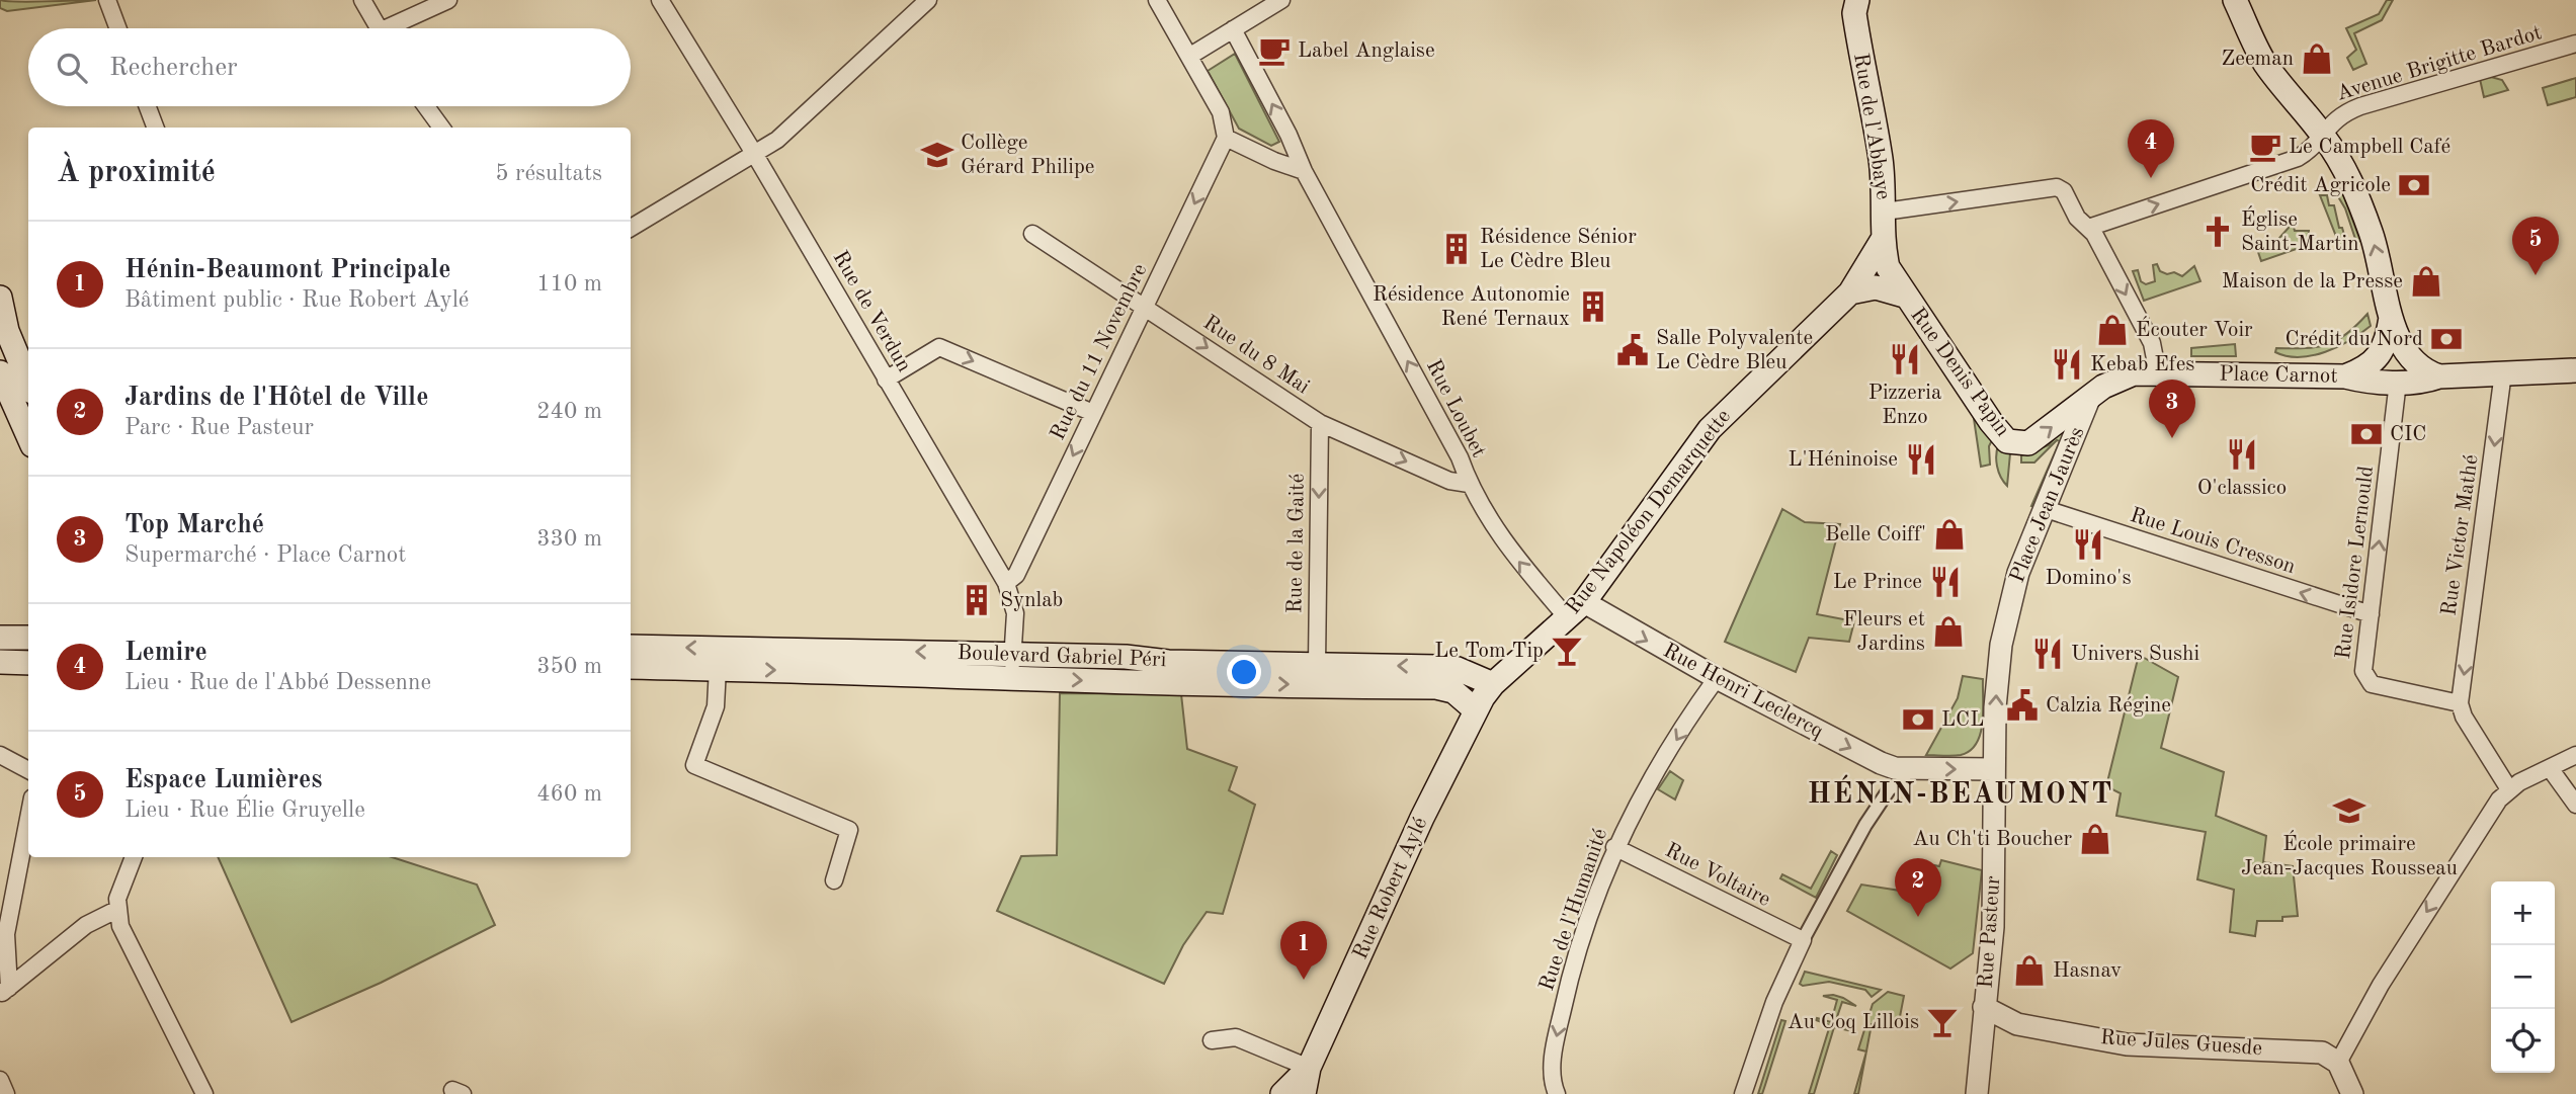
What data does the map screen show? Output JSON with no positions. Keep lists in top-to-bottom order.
{
  "streets": {
    "main road": [
      "Rue de l'Abbaye",
      "Rue Denis Papin",
      "Place Carnot",
      "Place Jean Jaurès",
      "Rue Napoléon Demarquette",
      "Boulevard Gabriel Péri",
      "Rue Robert Aylé"
    ],
    "street": [
      "Avenue Brigitte Bardot",
      "Rue de Verdun",
      "Rue du 11 Novembre",
      "Rue du 8 Mai",
      "Rue Loubet",
      "Rue Victor Mathé",
      "Rue Louis Cresson",
      "Rue de la Gaité",
      "Rue Isidore Lernould",
      "Rue Henri Leclercq",
      "Rue Voltaire",
      "Rue de l'Humanité",
      "Rue Pasteur",
      "Rue Jules Guesde"
    ]
  },
  "crossings": [
    ["Rue de l'Abbaye", "Rue Denis Papin"],
    ["Rue de l'Abbaye", "Rue Napoléon Demarquette"],
    ["Rue de Verdun", "Rue du 11 Novembre"],
    ["Rue de Verdun", "Boulevard Gabriel Péri"],
    ["Rue du 11 Novembre", "Rue du 8 Mai"],
    ["Rue du 8 Mai", "Rue Loubet"],
    ["Rue du 8 Mai", "Rue de la Gaité"],
    ["Rue Denis Papin", "Place Jean Jaurès"],
    ["Rue Denis Papin", "Rue Napoléon Demarquette"],
    ["Place Carnot", "Place Jean Jaurès"],
    ["Place Carnot", "Rue Victor Mathé"],
    ["Place Carnot", "Rue Isidore Lernould"],
    ["Rue Loubet", "Rue Napoléon Demarquette"],
    ["Place Jean Jaurès", "Rue Louis Cresson"],
    ["Place Jean Jaurès", "Rue Pasteur"],
    ["Rue Napoléon Demarquette", "Boulevard Gabriel Péri"],
    ["Rue Napoléon Demarquette", "Rue Henri Leclercq"],
    ["Rue Napoléon Demarquette", "Rue Robert Aylé"],
    ["Rue Victor Mathé", "Rue Isidore Lernould"],
    ["Rue Louis Cresson", "Rue Isidore Lernould"],
    ["Rue de la Gaité", "Boulevard Gabriel Péri"],
    ["Boulevard Gabriel Péri", "Rue Robert Aylé"],
    ["Rue Henri Leclercq", "Rue de l'Humanité"],
    ["Rue Voltaire", "Rue de l'Humanité"],
    ["Rue Pasteur", "Rue Jules Guesde"]
  ],
  "one_way": [
    "Avenue Brigitte Bardot",
    "Rue du 11 Novembre",
    "Rue du 8 Mai",
    "Rue Loubet",
    "Place Jean Jaurès",
    "Rue Victor Mathé",
    "Rue Louis Cresson",
    "Rue de la Gaité",
    "Rue Isidore Lernould",
    "Rue Henri Leclercq",
    "Rue de l'Humanité"
  ],
  "districts": ["HÉNIN-BEAUMONT"],
  "places": {
    "cafe": ["Label Anglaise", "Le Campbell Café"],
    "shop": [
      "Zeeman",
      "Maison de la Presse",
      "Écouter Voir",
      "Belle Coiff'",
      "Fleurs et Jardins",
      "Au Ch'ti Boucher",
      "Hasnav"
    ],
    "school or university": ["Collège Gérard Philipe", "École primaire Jean-Jacques Rousseau"],
    "bank": [
      "Crédit Agricole",
      "Crédit du Nord",
      "CIC",
      "LCL"
    ],
    "church": ["Église Saint-Martin"],
    "building": ["Résidence Sénior Le Cèdre Bleu", "Résidence Autonomie René Ternaux", "Synlab"],
    "public building": ["Salle Polyvalente Le Cèdre Bleu", "Calzia Régine"],
    "restaurant": [
      "Pizzeria Enzo",
      "Kebab Efes",
      "O'classico",
      "L'Héninoise",
      "Domino's",
      "Le Prince",
      "Univers Sushi"
    ],
    "bar": ["Le Tom Tip", "Au Coq Lillois"]
  },
  "page": {
    "search": "Rechercher",
    "pins": [
      "4",
      "5",
      "3",
      "2",
      "1"
    ],
    "heading": ["À proximité", "5 résultats"],
    "list": [
      {
        "mark": "1",
        "name": "Hénin-Beaumont Principale",
        "note": "Bâtiment public · Rue Robert Aylé",
        "value": "110 m"
      },
      {
        "mark": "2",
        "name": "Jardins de l'Hôtel de Ville",
        "note": "Parc · Rue Pasteur",
        "value": "240 m"
      },
      {
        "mark": "3",
        "name": "Top Marché",
        "note": "Supermarché · Place Carnot",
        "value": "330 m"
      },
      {
        "mark": "4",
        "name": "Lemire",
        "note": "Lieu · Rue de l'Abbé Dessenne",
        "value": "350 m"
      },
      {
        "mark": "5",
        "name": "Espace Lumières",
        "note": "Lieu · Rue Élie Gruyelle",
        "value": "460 m"
      }
    ],
    "map_buttons": ["+", "−"]
  }
}
